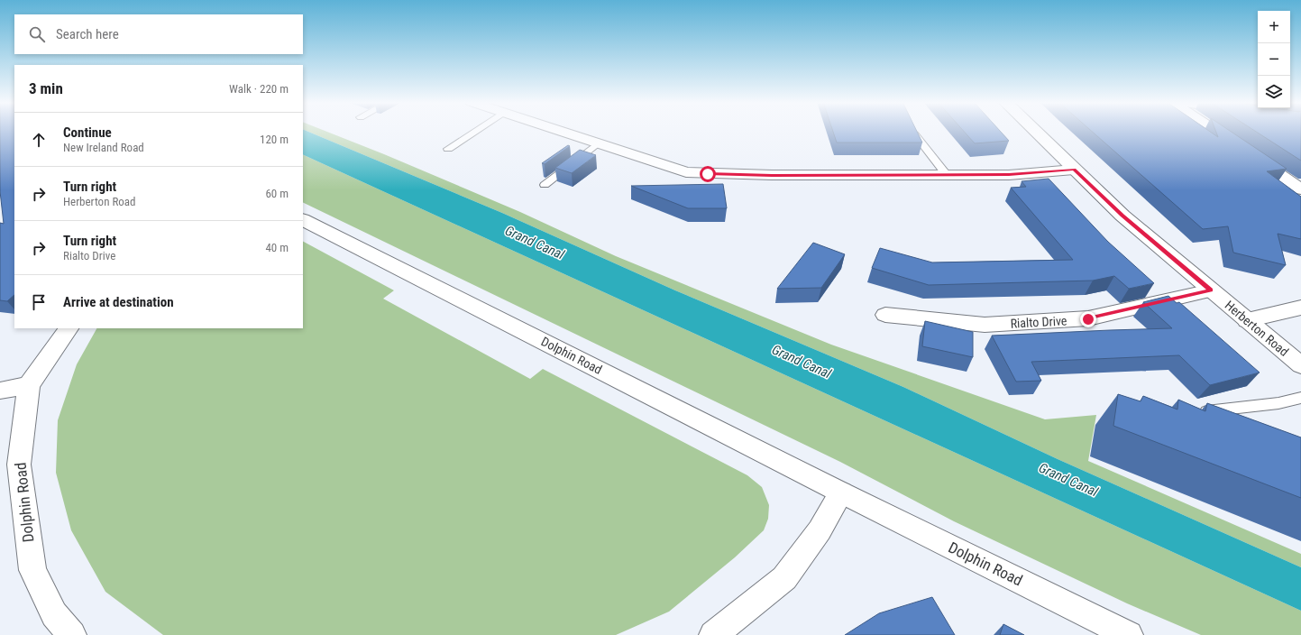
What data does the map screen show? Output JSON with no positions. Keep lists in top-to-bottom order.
{
  "streets": {
    "street": ["Rialto Drive", "Herberton Road", "Dolphin Road"]
  },
  "crossings": [
    ["Rialto Drive", "Herberton Road"]
  ],
  "water": ["Grand Canal"],
  "page": {
    "map_buttons": ["+", "−"],
    "search": "Search here",
    "heading": ["3 min", "Walk · 220 m"],
    "list": [
      ["Continue", "New Ireland Road", "120 m"],
      ["Turn right", "Herberton Road", "60 m"],
      ["Turn right", "Rialto Drive", "40 m"],
      "Arrive at destination"
    ]
  }
}
